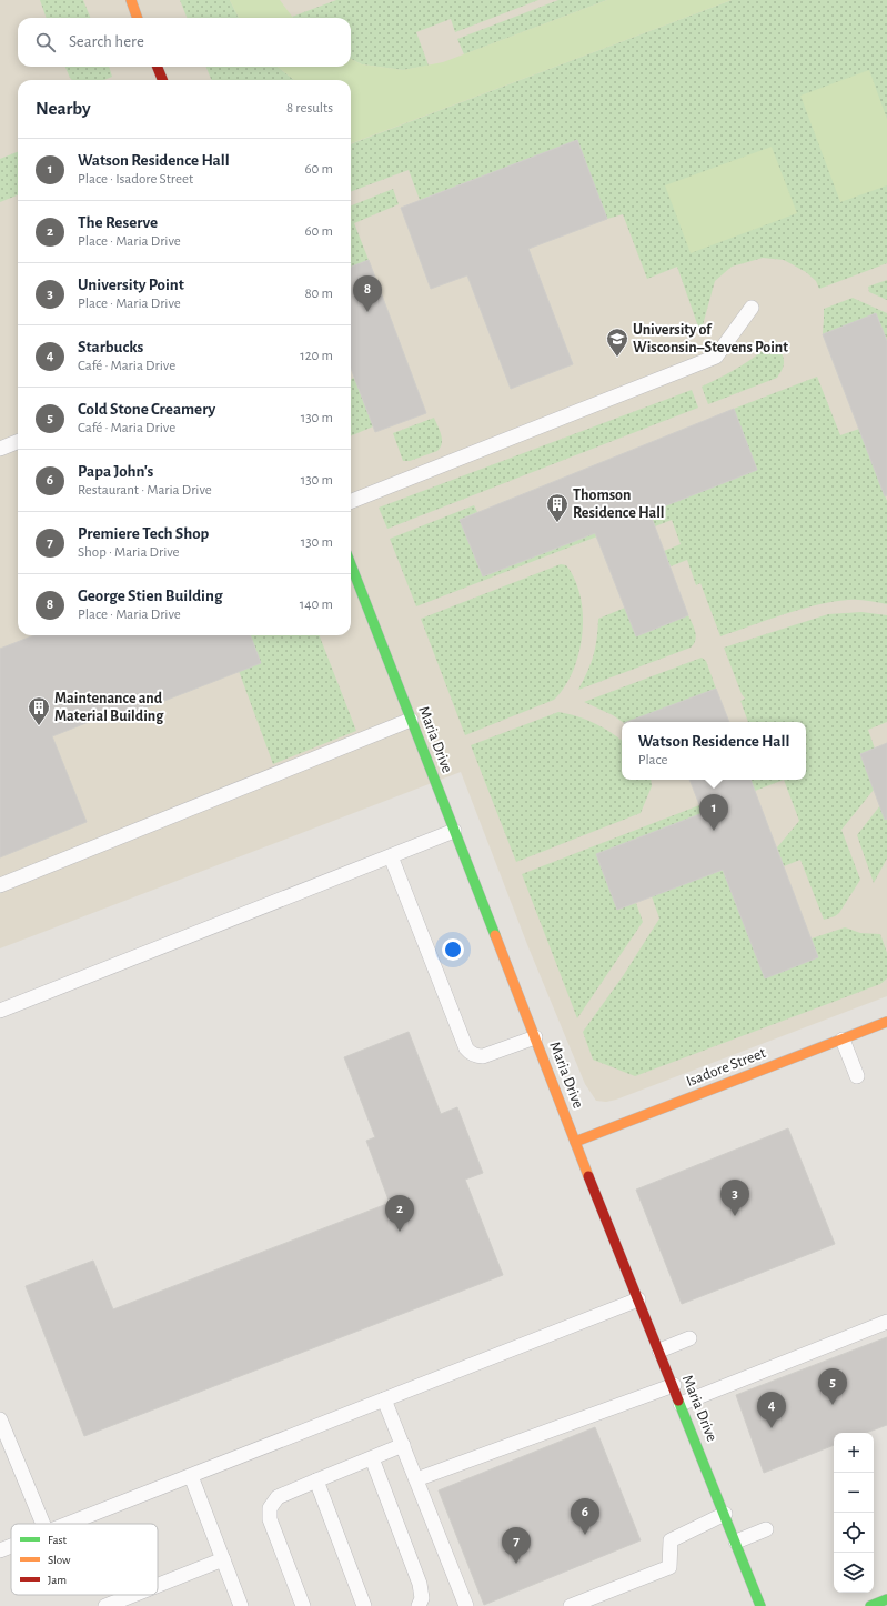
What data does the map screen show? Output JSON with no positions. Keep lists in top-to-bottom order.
{
  "streets": {
    "street": ["Maria Drive", "Isadore Street"]
  },
  "crossings": [
    ["Maria Drive", "Isadore Street"]
  ],
  "places": {
    "school or university": ["University of Wisconsin–Stevens Point"],
    "building": ["Thomson Residence Hall", "Maintenance and Material Building"]
  },
  "legend": ["Fast", "Slow", "Jam"],
  "page": {
    "search": "Search here",
    "heading": ["Nearby", "8 results"],
    "list": [
      {
        "mark": "1",
        "name": "Watson Residence Hall",
        "note": "Place · Isadore Street",
        "value": "60 m"
      },
      {
        "mark": "2",
        "name": "The Reserve",
        "note": "Place · Maria Drive",
        "value": "60 m"
      },
      {
        "mark": "3",
        "name": "University Point",
        "note": "Place · Maria Drive",
        "value": "80 m"
      },
      {
        "mark": "4",
        "name": "Starbucks",
        "note": "Café · Maria Drive",
        "value": "120 m"
      },
      {
        "mark": "5",
        "name": "Cold Stone Creamery",
        "note": "Café · Maria Drive",
        "value": "130 m"
      },
      {
        "mark": "6",
        "name": "Papa John's",
        "note": "Restaurant · Maria Drive",
        "value": "130 m"
      },
      {
        "mark": "7",
        "name": "Premiere Tech Shop",
        "note": "Shop · Maria Drive",
        "value": "130 m"
      },
      {
        "mark": "8",
        "name": "George Stien Building",
        "note": "Place · Maria Drive",
        "value": "140 m"
      }
    ],
    "pins": [
      "8",
      "1",
      "3",
      "2",
      "5",
      "4",
      "6",
      "7"
    ],
    "popup": ["Watson Residence Hall", "Place"],
    "map_buttons": ["+", "−"]
  }
}
